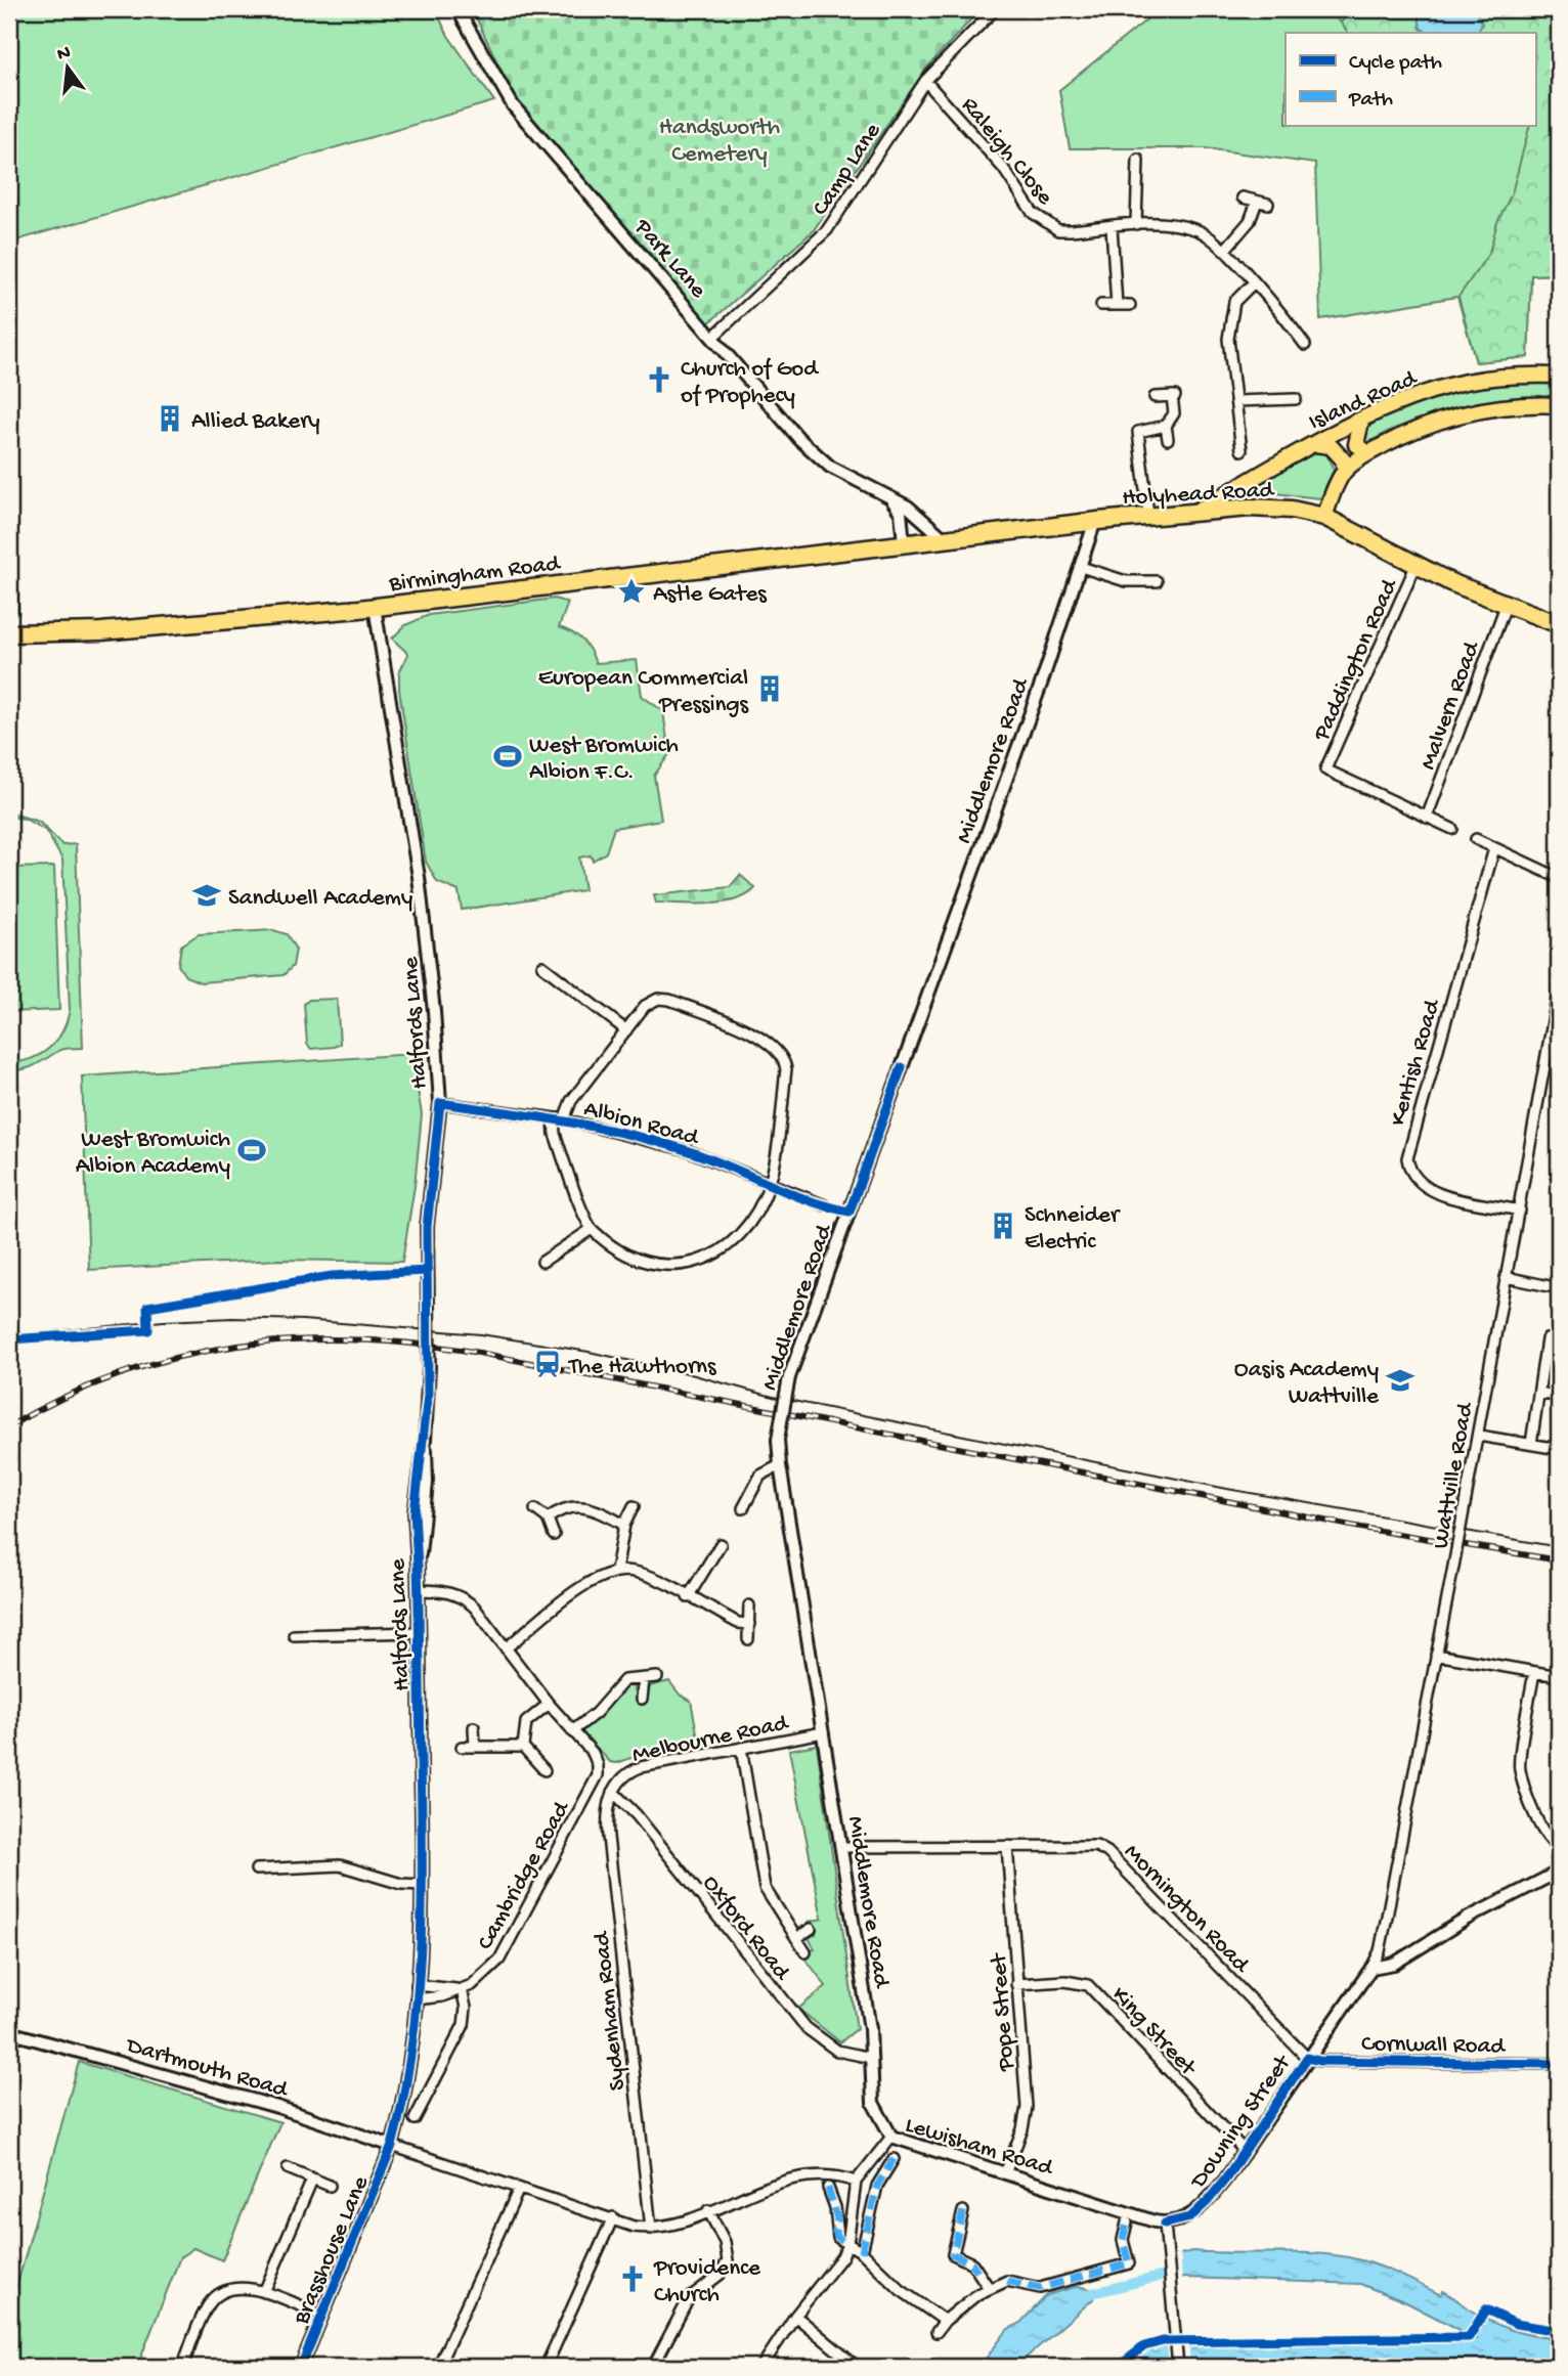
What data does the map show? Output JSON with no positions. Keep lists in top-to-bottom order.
{
  "streets": {
    "highway": ["Holyhead Road", "Birmingham Road"],
    "main road": ["Island Road"],
    "street": [
      "Raleigh Close",
      "Camp Lane",
      "Park Lane",
      "Paddington Road",
      "Malvern Road",
      "Middlemore Road",
      "Halfords Lane",
      "Kentish Road",
      "Albion Road",
      "Wattville Road",
      "Melbourne Road",
      "Cambridge Road",
      "Mornington Road",
      "Oxford Road",
      "Sydenham Road",
      "Pope Street",
      "King Street",
      "Cornwall Road",
      "Dartmouth Road",
      "Downing Street",
      "Lewisham Road",
      "Brasshouse Lane"
    ]
  },
  "crossings": [
    ["Raleigh Close", "Camp Lane"],
    ["Camp Lane", "Park Lane"],
    ["Park Lane", "Holyhead Road"],
    ["Park Lane", "Birmingham Road"],
    ["Island Road", "Holyhead Road"],
    ["Holyhead Road", "Birmingham Road"],
    ["Holyhead Road", "Paddington Road"],
    ["Holyhead Road", "Malvern Road"],
    ["Holyhead Road", "Middlemore Road"],
    ["Birmingham Road", "Halfords Lane"],
    ["Paddington Road", "Malvern Road"],
    ["Middlemore Road", "Melbourne Road"],
    ["Middlemore Road", "Mornington Road"],
    ["Middlemore Road", "Oxford Road"],
    ["Middlemore Road", "Lewisham Road"],
    ["Halfords Lane", "Albion Road"],
    ["Halfords Lane", "Cambridge Road"],
    ["Halfords Lane", "Dartmouth Road"],
    ["Halfords Lane", "Brasshouse Lane"],
    ["Kentish Road", "Wattville Road"],
    ["Wattville Road", "Downing Street"],
    ["Melbourne Road", "Oxford Road"],
    ["Melbourne Road", "Sydenham Road"],
    ["Mornington Road", "Pope Street"],
    ["Mornington Road", "Cornwall Road"],
    ["Mornington Road", "Downing Street"],
    ["Oxford Road", "Sydenham Road"],
    ["Pope Street", "King Street"],
    ["Pope Street", "Lewisham Road"],
    ["King Street", "Downing Street"],
    ["Cornwall Road", "Downing Street"],
    ["Dartmouth Road", "Brasshouse Lane"],
    ["Downing Street", "Lewisham Road"]
  ],
  "parks": ["Handsworth Cemetery"],
  "places": {
    "church": ["Church of God of Prophecy", "Providence Church"],
    "building": ["Allied Bakery", "European Commercial Pressings", "Schneider Electric"],
    "place": ["Astle Gates"],
    "sports": ["West Bromwich Albion F.C.", "West Bromwich Albion Academy"],
    "school or university": ["Sandwell Academy", "Oasis Academy Wattville"],
    "station": ["The Hawthorns"]
  },
  "legend": ["Cycle path", "Path"],
  "north": "top"
}
